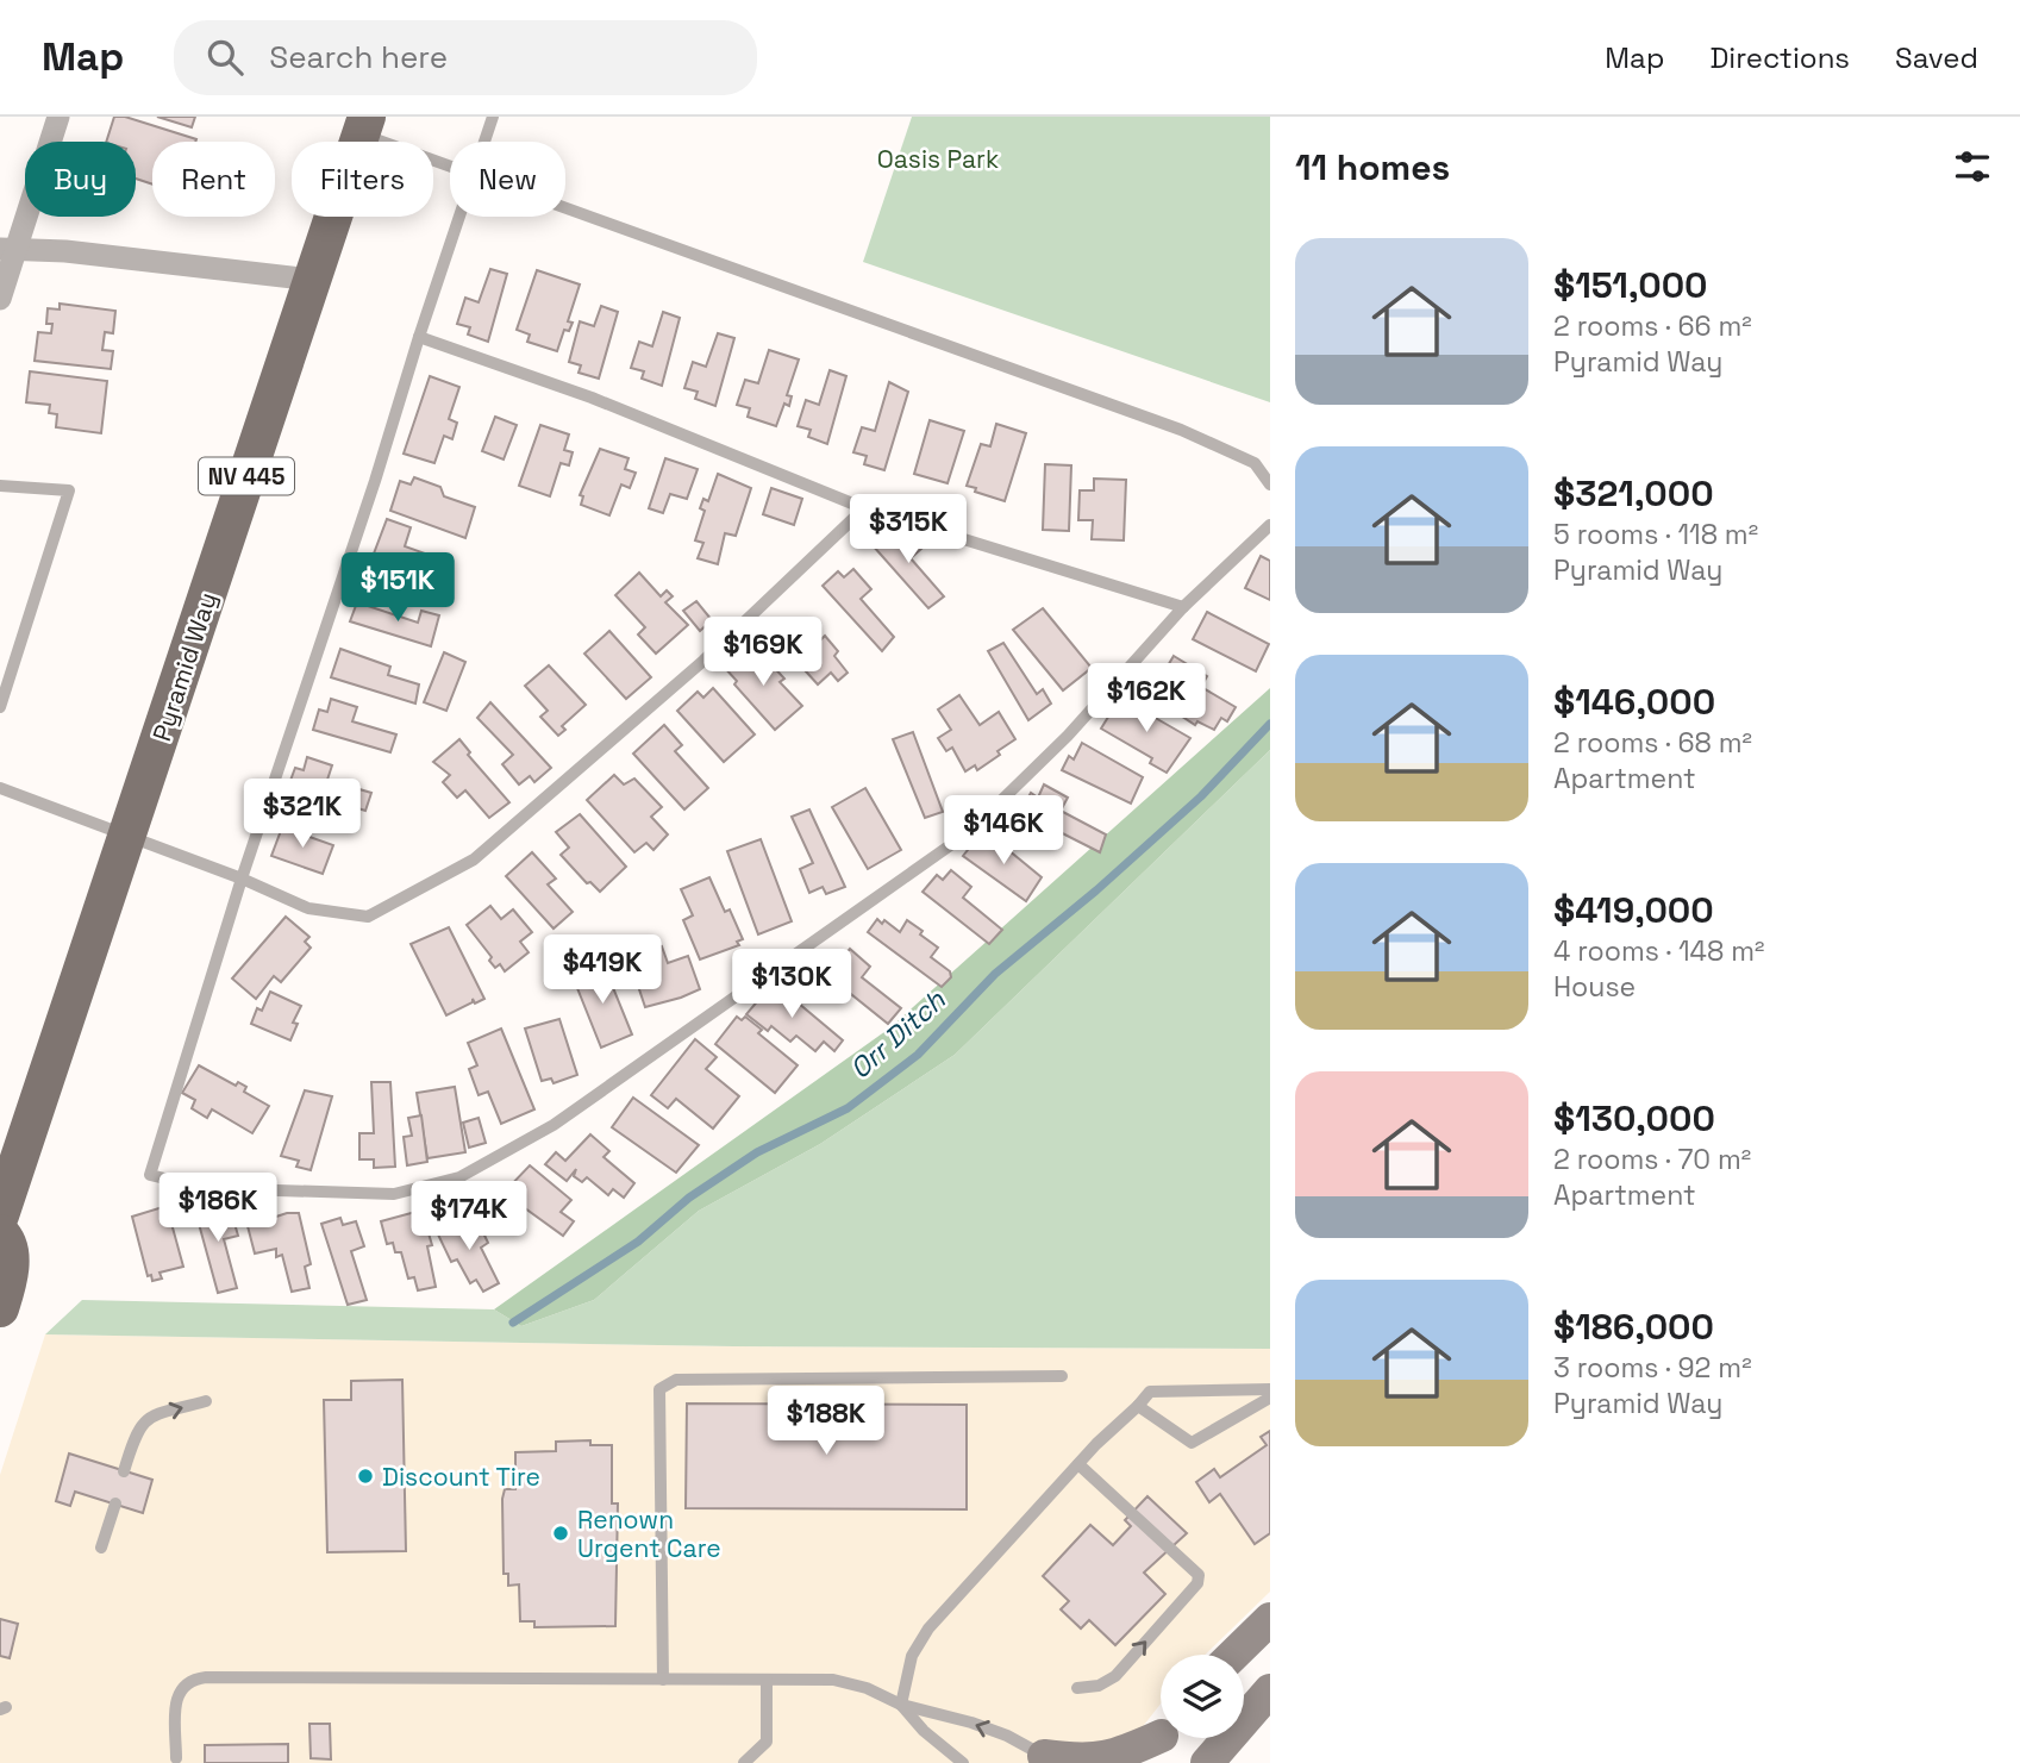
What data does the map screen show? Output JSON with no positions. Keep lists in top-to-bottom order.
{
  "streets": {
    "main road": ["NV 445", "Pyramid Way"]
  },
  "water": ["Orr Ditch"],
  "parks": ["Oasis Park"],
  "places": ["Discount Tire", "Renown Urgent Care"],
  "page": {
    "header": "Map",
    "search": "Search here",
    "nav": ["Map", "Directions", "Saved"],
    "heading": "11 homes",
    "chip": [
      "Buy",
      "Rent",
      "Filters",
      "New"
    ],
    "list": [
      {
        "name": "$151,000",
        "note": "2 rooms · 66 m² · Pyramid Way"
      },
      {
        "name": "$321,000",
        "note": "5 rooms · 118 m² · Pyramid Way"
      },
      {
        "name": "$146,000",
        "note": "2 rooms · 68 m² · Apartment"
      },
      {
        "name": "$419,000",
        "note": "4 rooms · 148 m² · House"
      },
      {
        "name": "$130,000",
        "note": "2 rooms · 70 m² · Apartment"
      },
      {
        "name": "$186,000",
        "note": "3 rooms · 92 m² · Pyramid Way"
      }
    ],
    "price": [
      "$315K",
      "$151K",
      "$169K",
      "$162K",
      "$321K",
      "$146K",
      "$419K",
      "$130K",
      "$186K",
      "$174K",
      "$188K"
    ]
  }
}
